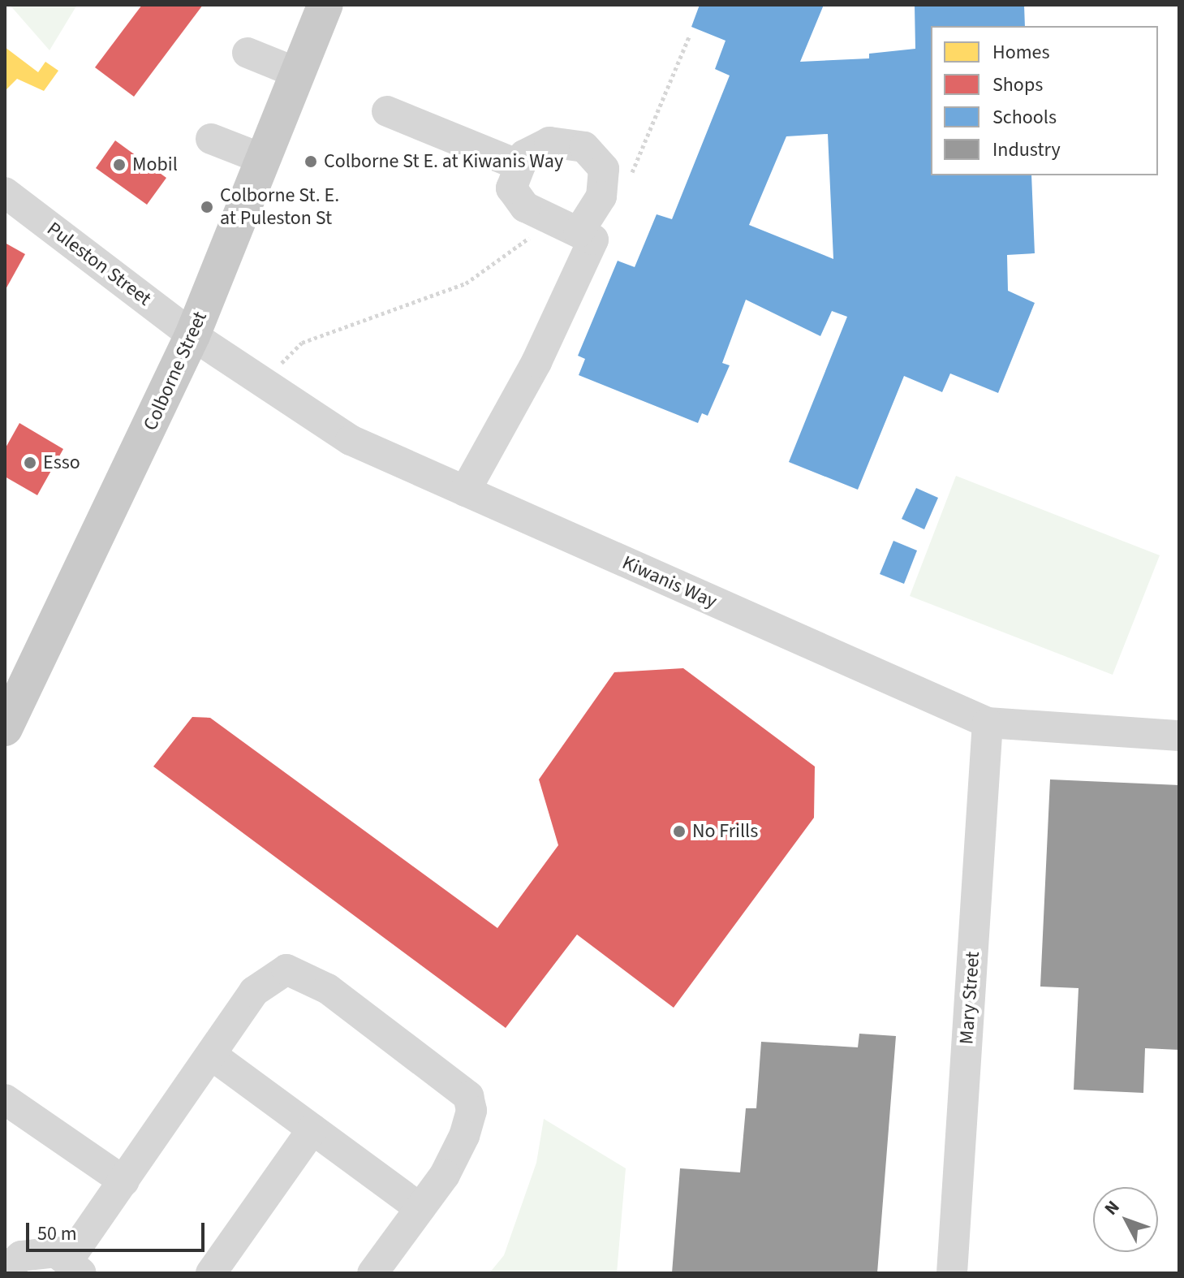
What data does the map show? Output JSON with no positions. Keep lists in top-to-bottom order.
{
  "streets": {
    "main road": ["Colborne Street"],
    "street": ["Puleston Street", "Kiwanis Way", "Mary Street"]
  },
  "crossings": [
    ["Puleston Street", "Colborne Street"],
    ["Puleston Street", "Kiwanis Way"],
    ["Colborne Street", "Kiwanis Way"],
    ["Kiwanis Way", "Mary Street"]
  ],
  "places": [
    "Colborne St E. at Kiwanis Way",
    "Mobil",
    "Colborne St. E. at Puleston St",
    "Esso",
    "No Frills"
  ],
  "legend": [
    "Homes",
    "Shops",
    "Schools",
    "Industry"
  ],
  "scale_bar": "50 m",
  "north": "top left"
}
